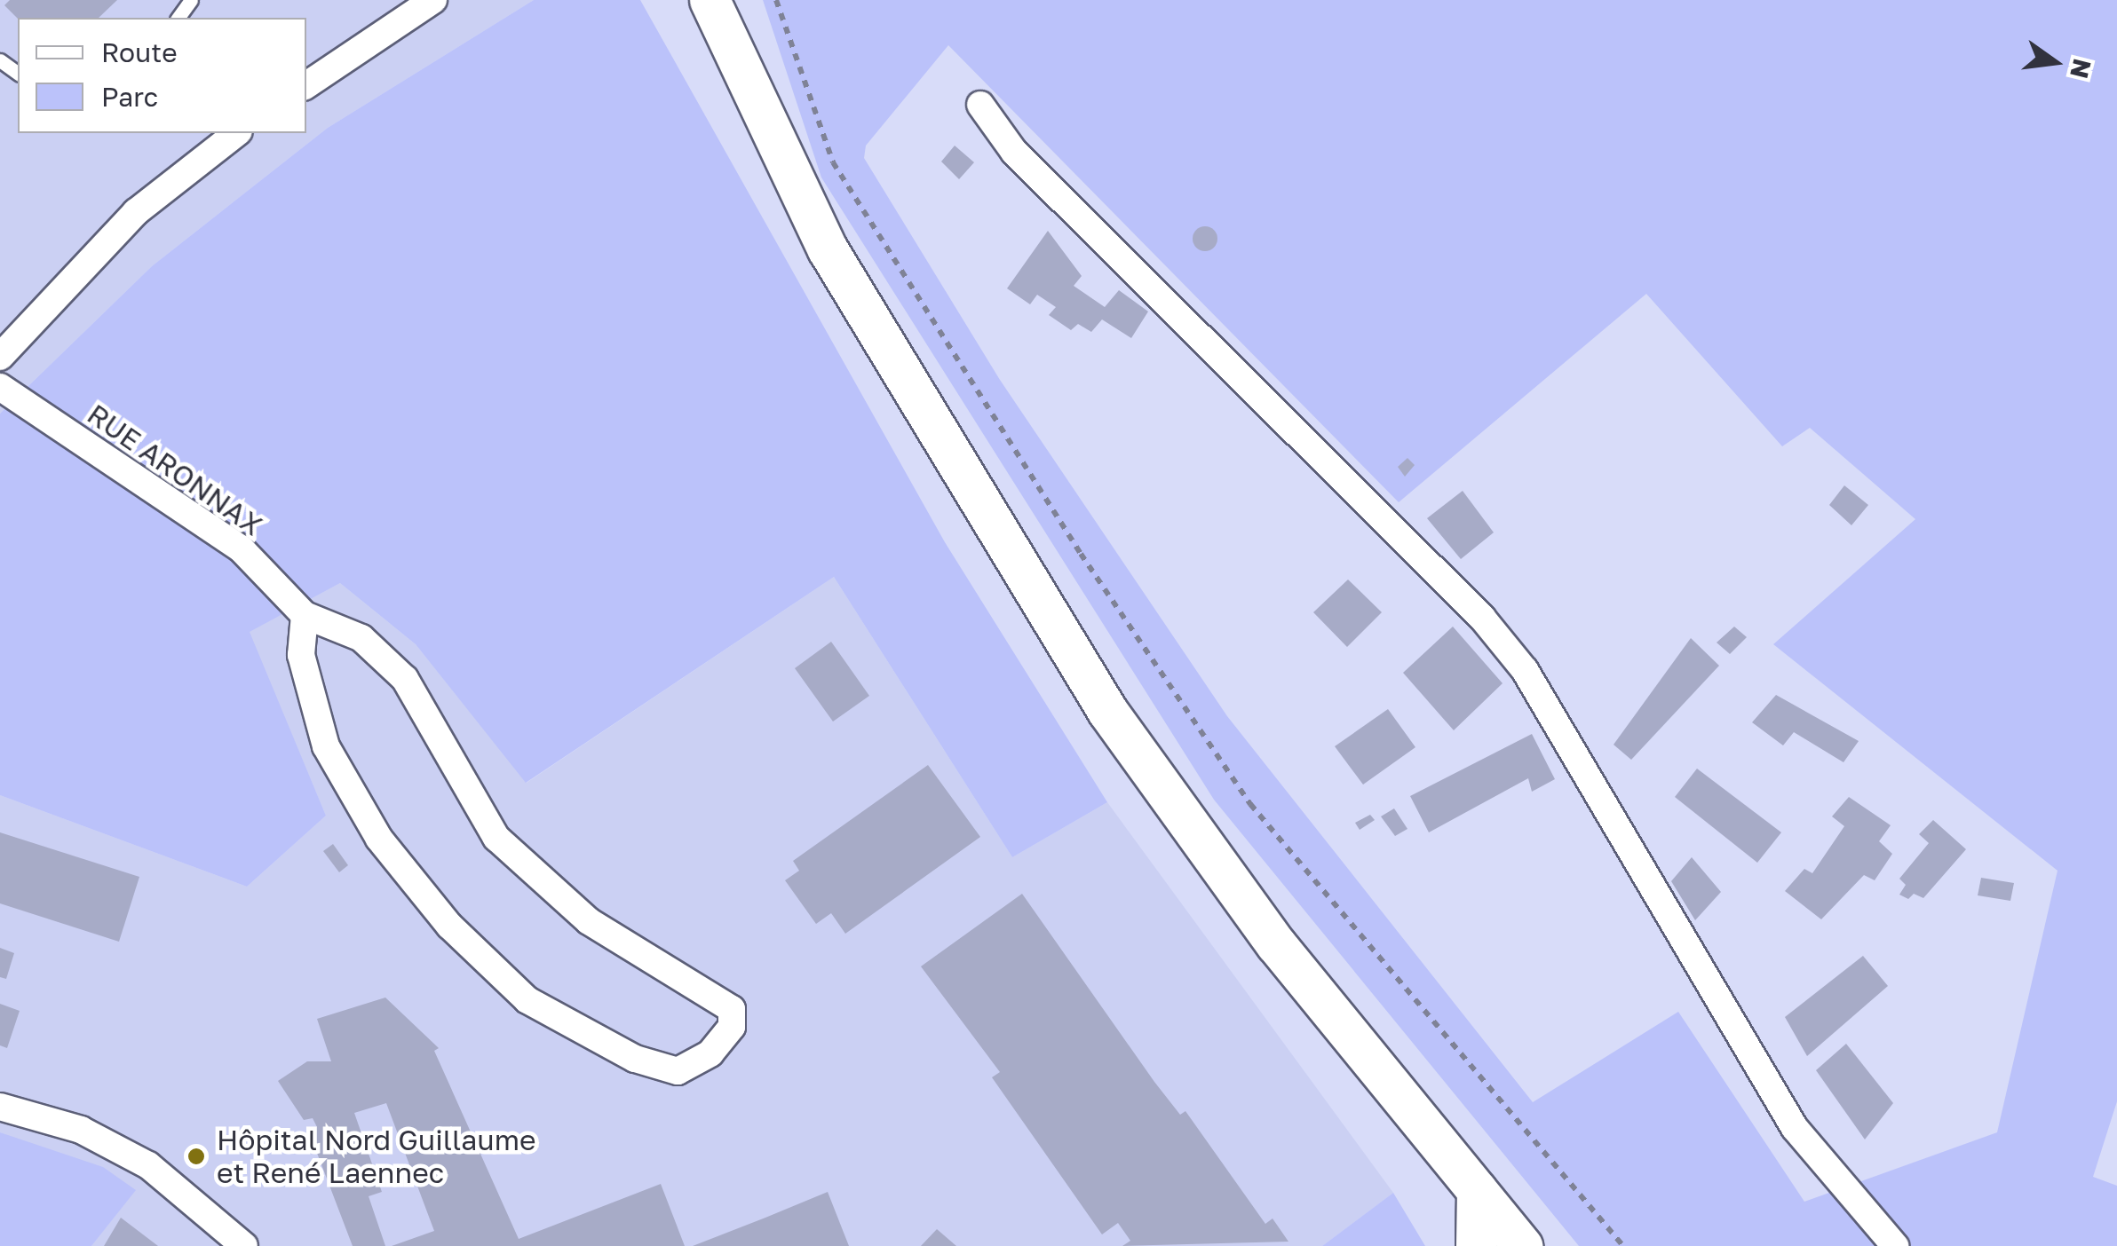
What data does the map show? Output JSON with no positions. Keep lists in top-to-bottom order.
{
  "streets": {
    "street": ["RUE ARONNAX"]
  },
  "places": ["Hôpital Nord Guillaume et René Laennec"],
  "legend": ["Route", "Parc"],
  "north": "right"
}
